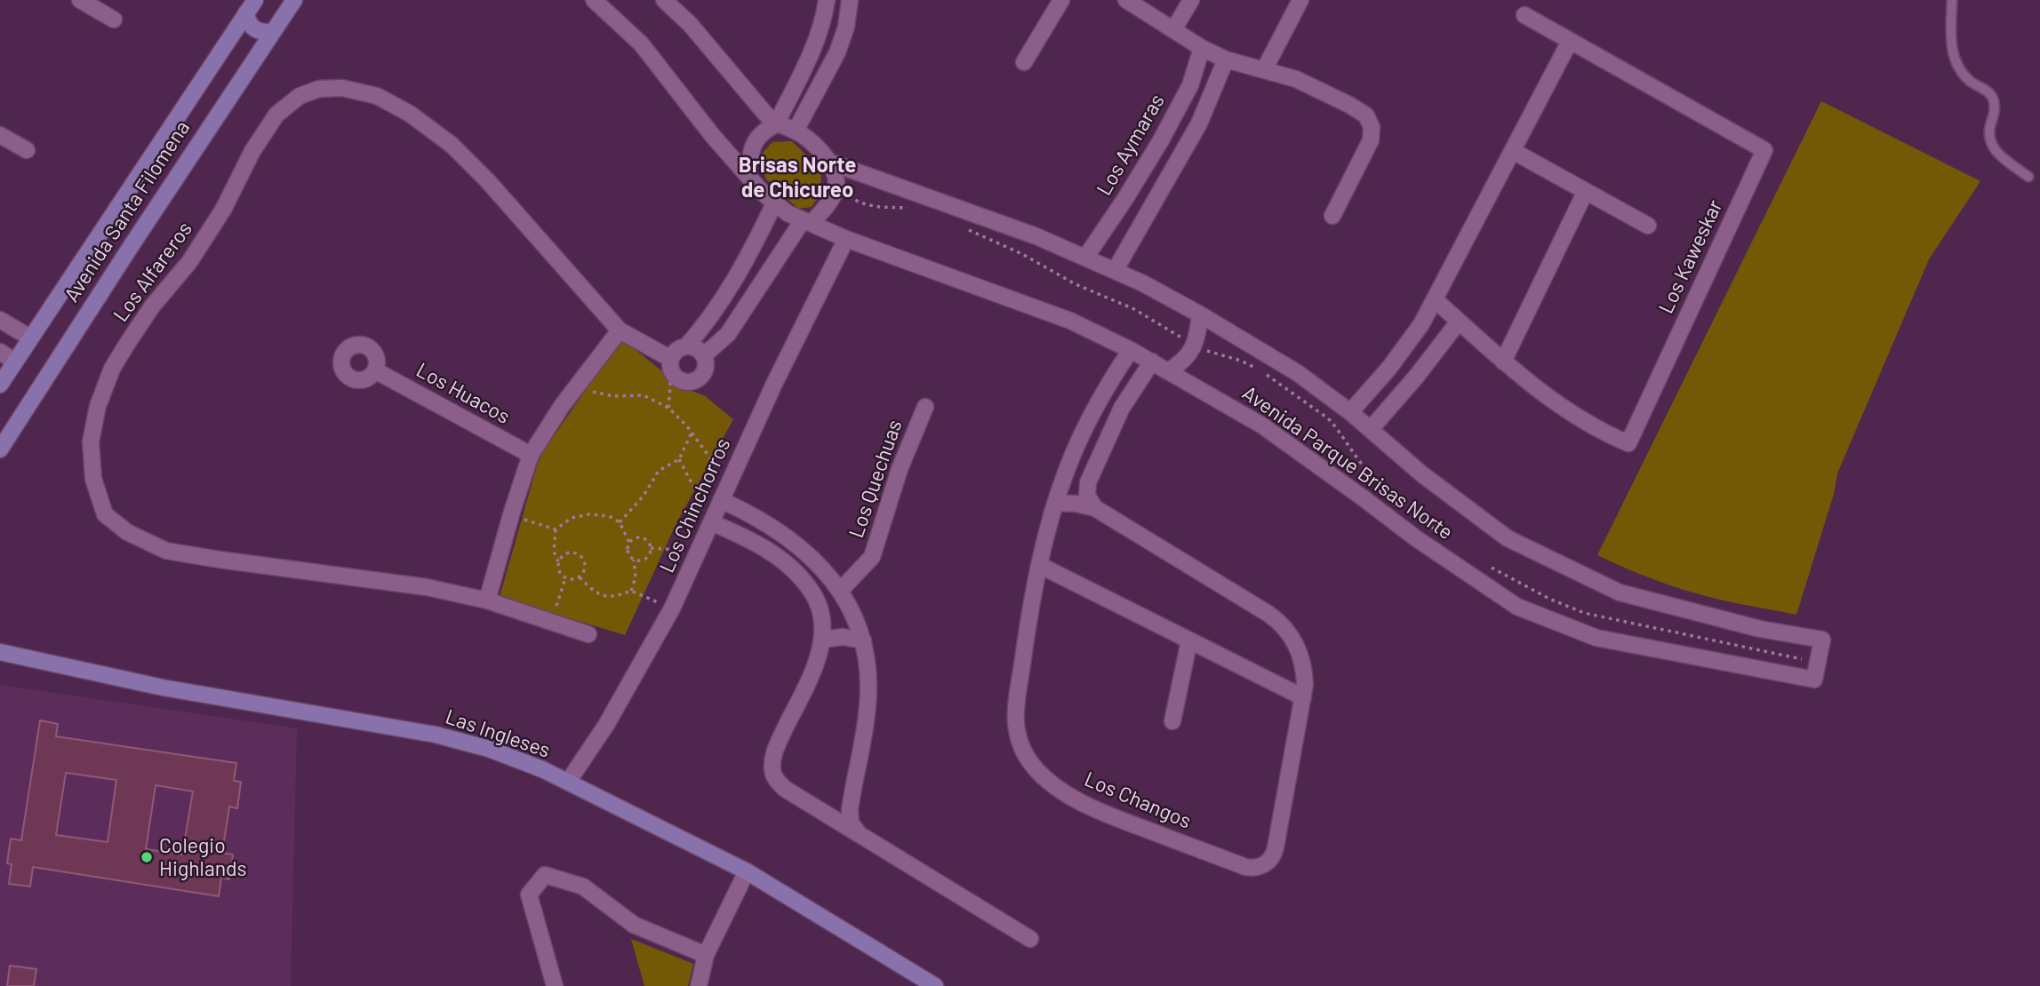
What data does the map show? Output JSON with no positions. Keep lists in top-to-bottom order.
{
  "streets": {
    "street": [
      "Los Aymaras",
      "Avenida Santa Filomena",
      "Los Kaweskar",
      "Los Alfareros",
      "Los Huacos",
      "Avenida Parque Brisas Norte",
      "Los Quechuas",
      "Los Chinchorros",
      "Las Ingleses",
      "Los Changos"
    ]
  },
  "crossings": [
    ["Los Aymaras", "Avenida Parque Brisas Norte"],
    ["Avenida Parque Brisas Norte", "Los Chinchorros"],
    ["Avenida Parque Brisas Norte", "Los Changos"],
    ["Los Chinchorros", "Las Ingleses"]
  ],
  "districts": ["Brisas Norte de Chicureo"],
  "places": ["Colegio Highlands"]
}
